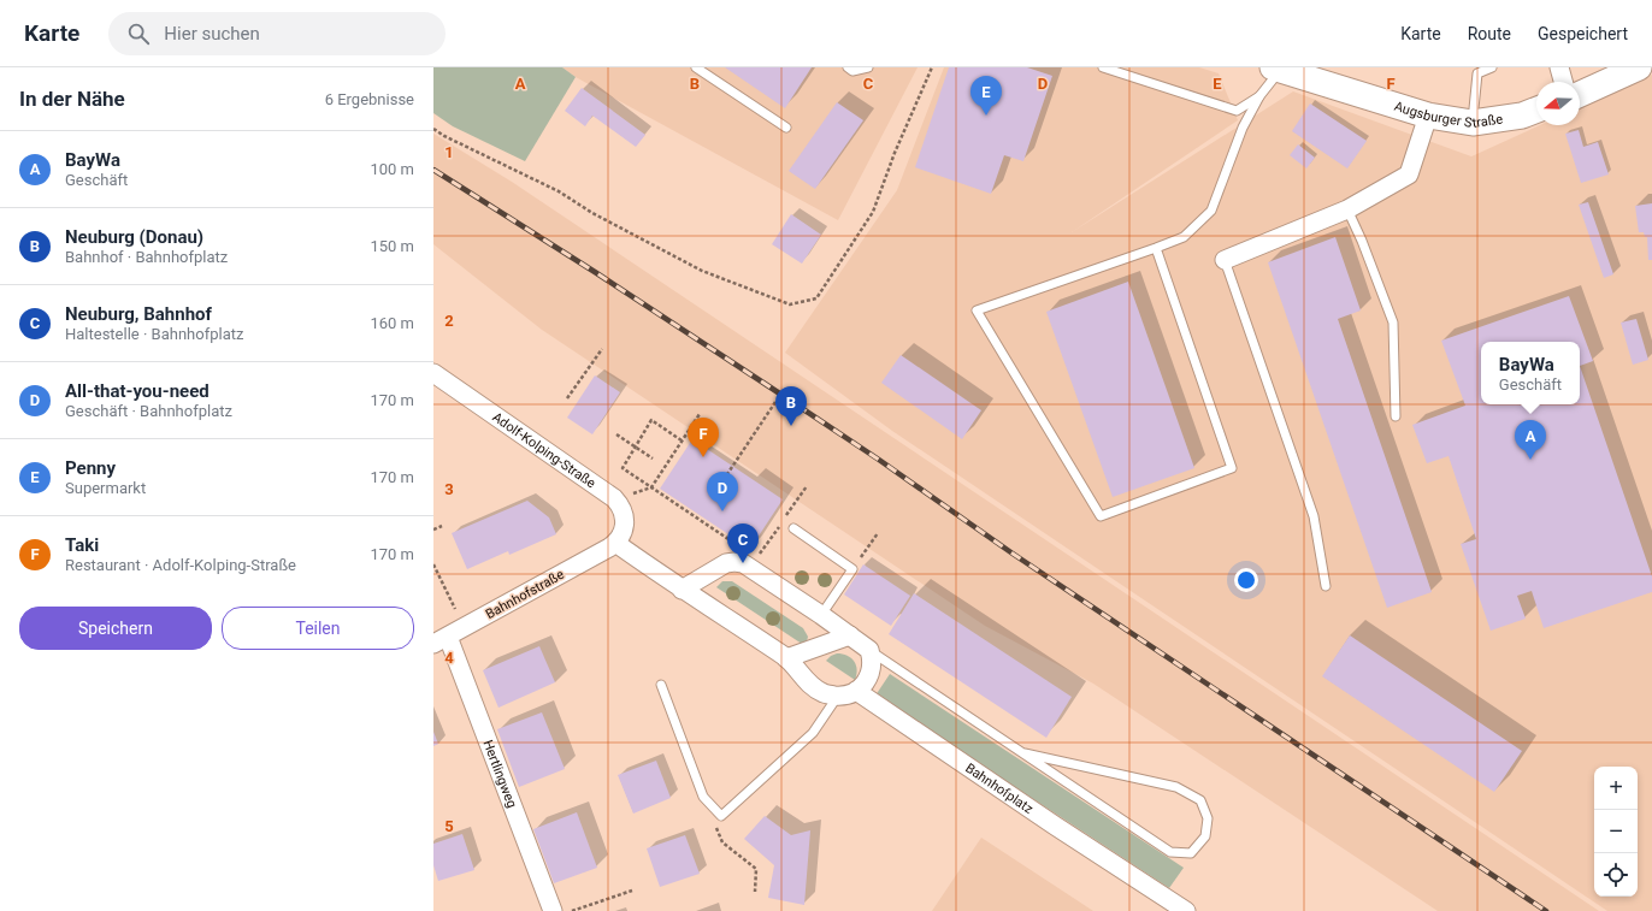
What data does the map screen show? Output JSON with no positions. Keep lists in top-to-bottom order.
{
  "streets": {
    "main road": ["Augsburger Straße"],
    "street": [
      "Adolf-Kolping-Straße",
      "Bahnhofstraße",
      "Hertlingweg",
      "Bahnhofplatz"
    ]
  },
  "crossings": [
    ["Bahnhofstraße", "Hertlingweg"]
  ],
  "north": "left",
  "page": {
    "header": "Karte",
    "search": "Hier suchen",
    "nav": ["Karte", "Route", "Gespeichert"],
    "heading": ["In der Nähe", "6 Ergebnisse"],
    "pins": [
      "E",
      "B",
      "F",
      "A",
      "D",
      "C"
    ],
    "list": [
      {
        "mark": "A",
        "name": "BayWa",
        "note": "Geschäft",
        "value": "100 m"
      },
      {
        "mark": "B",
        "name": "Neuburg (Donau)",
        "note": "Bahnhof · Bahnhofplatz",
        "value": "150 m"
      },
      {
        "mark": "C",
        "name": "Neuburg, Bahnhof",
        "note": "Haltestelle · Bahnhofplatz",
        "value": "160 m"
      },
      {
        "mark": "D",
        "name": "All-that-you-need",
        "note": "Geschäft · Bahnhofplatz",
        "value": "170 m"
      },
      {
        "mark": "E",
        "name": "Penny",
        "note": "Supermarkt",
        "value": "170 m"
      },
      {
        "mark": "F",
        "name": "Taki",
        "note": "Restaurant · Adolf-Kolping-Straße",
        "value": "170 m"
      }
    ],
    "popup": ["BayWa", "Geschäft"],
    "buttons": ["Speichern", "Teilen"],
    "map_buttons": ["+", "−"]
  },
  "grid": {
    "columns": [
      "A",
      "B",
      "C",
      "D",
      "E",
      "F"
    ],
    "rows": [
      "1",
      "2",
      "3",
      "4",
      "5"
    ]
  }
}
